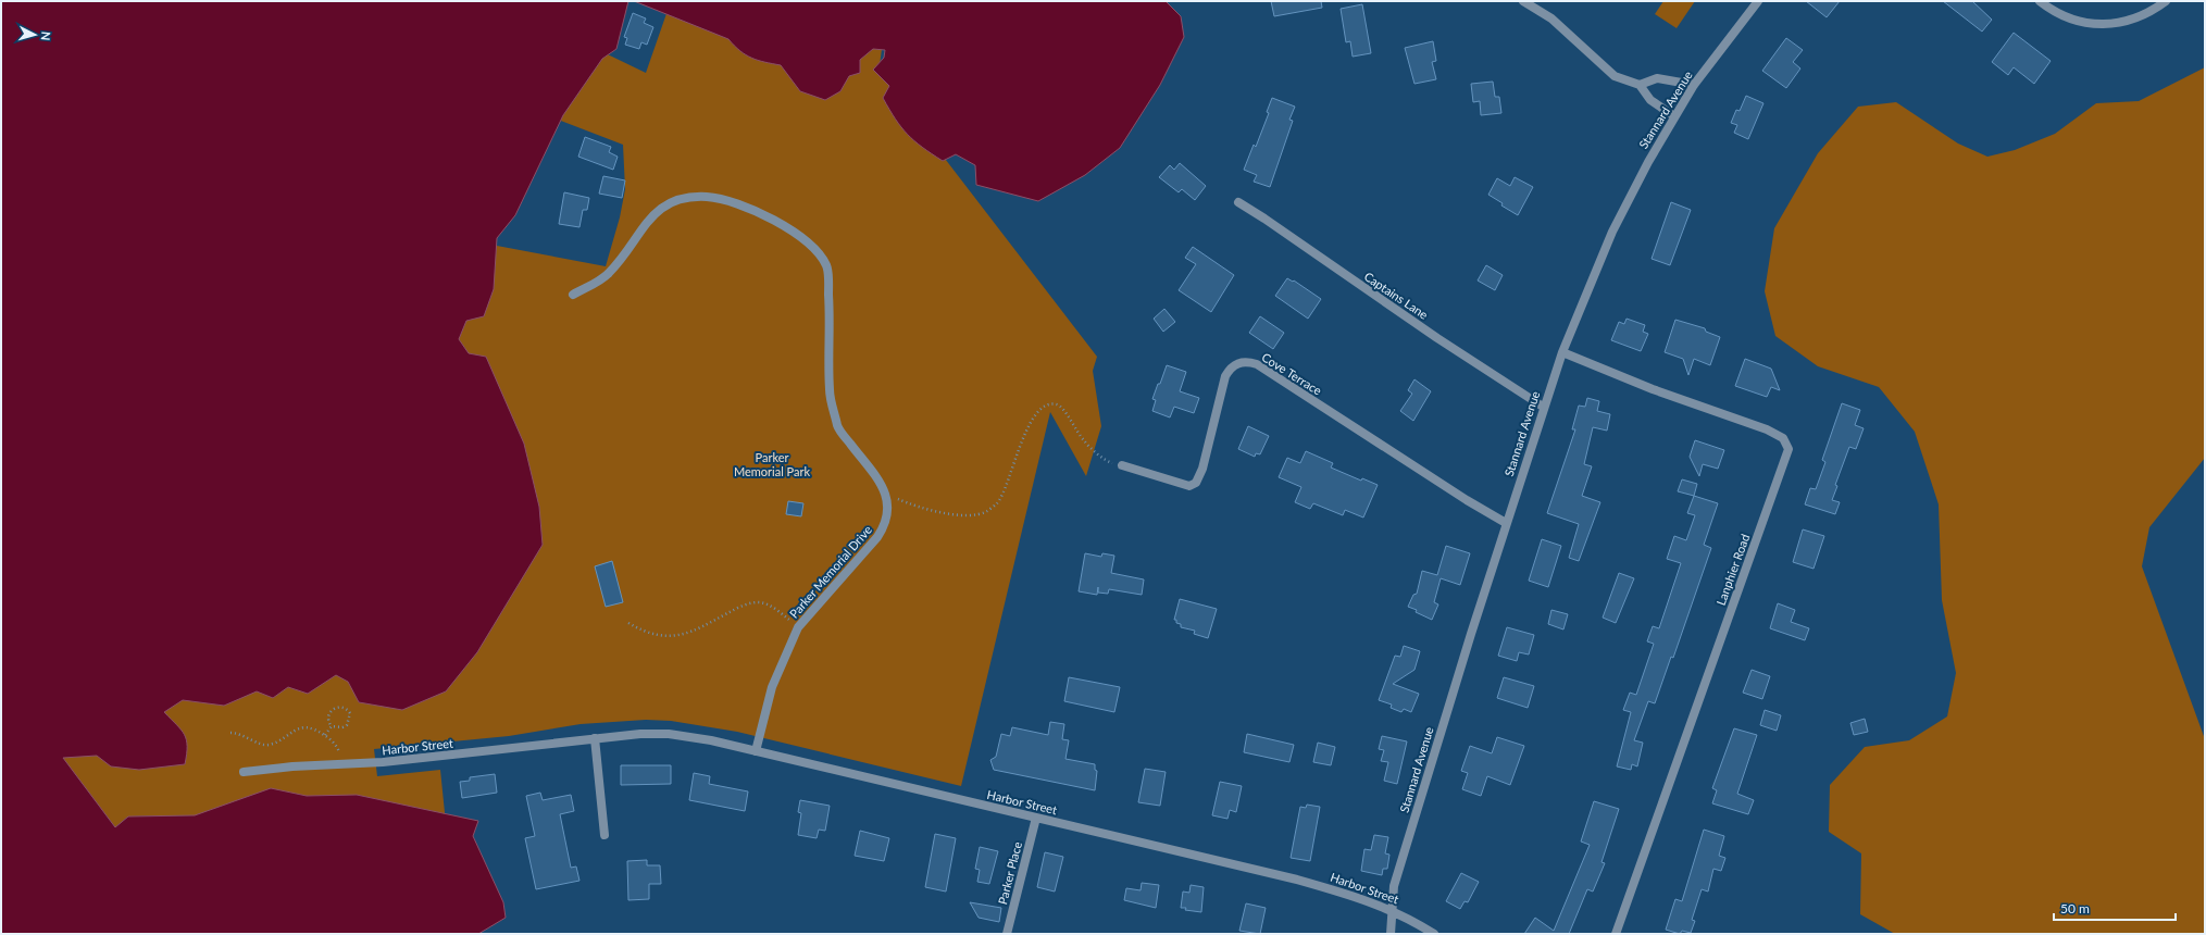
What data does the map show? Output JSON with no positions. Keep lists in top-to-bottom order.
{
  "streets": {
    "street": [
      "Stannard Avenue",
      "Captains Lane",
      "Cove Terrace",
      "Lanphier Road",
      "Parker Memorial Drive",
      "Harbor Street",
      "Parker Place"
    ]
  },
  "crossings": [
    ["Stannard Avenue", "Captains Lane"],
    ["Stannard Avenue", "Cove Terrace"],
    ["Stannard Avenue", "Lanphier Road"],
    ["Stannard Avenue", "Harbor Street"],
    ["Parker Memorial Drive", "Harbor Street"],
    ["Harbor Street", "Parker Place"]
  ],
  "parks": ["Parker Memorial Park"],
  "scale_bar": "50 m",
  "north": "right"
}
